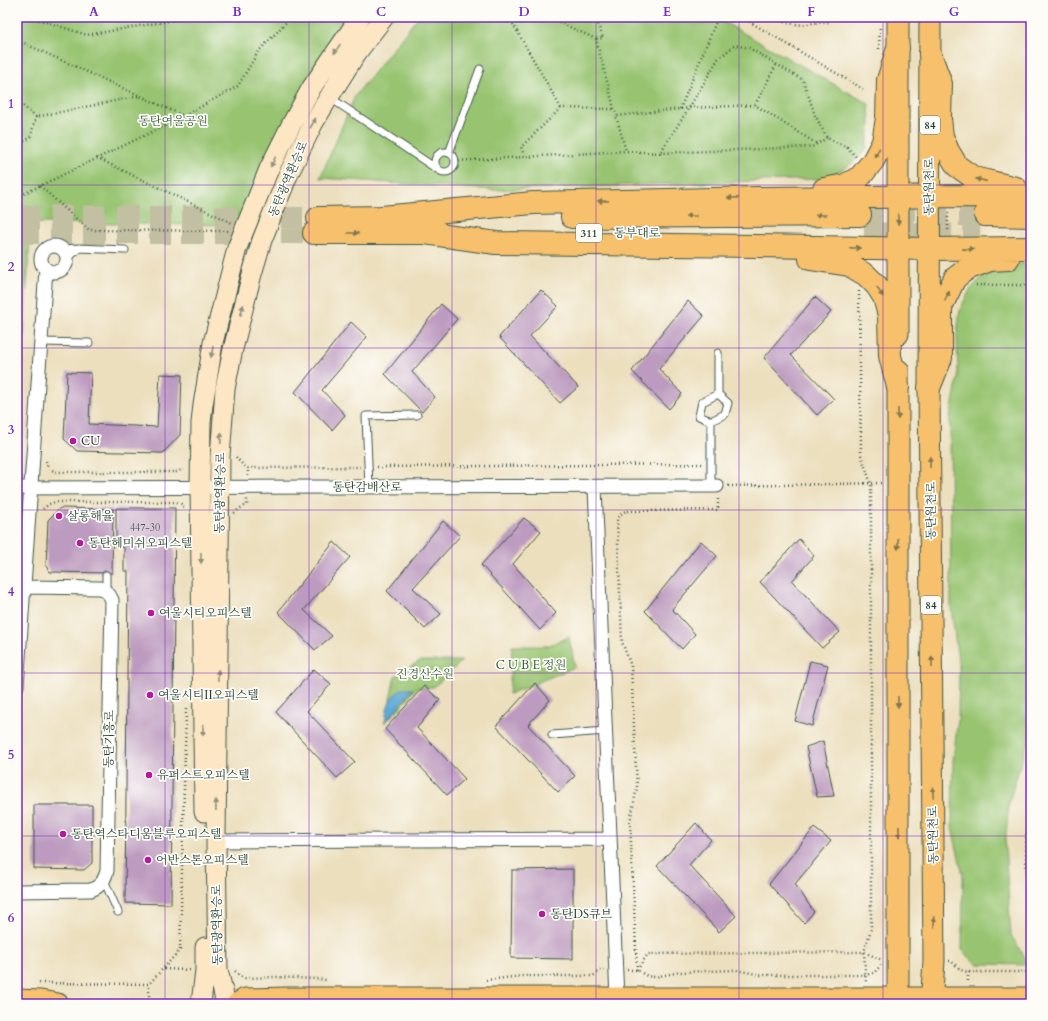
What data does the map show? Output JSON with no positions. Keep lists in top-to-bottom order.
{
  "streets": {
    "highway": ["311", "동부대로"],
    "main road": ["84", "동탄원천로"],
    "street": ["동탄광역환승로", "동탄감배산로", "동탄기흥로"]
  },
  "crossings": [
    ["동탄광역환승로", "동탄감배산로"]
  ],
  "parks": ["동탄여울공원", "C U B E 정원", "진경산수원"],
  "places": [
    "CU",
    "살롱해율",
    "동탄헤미쉬오피스텔",
    "여울시티오피스텔",
    "여울시티II오피스텔",
    "유퍼스트오피스텔",
    "동탄역스타디움블루오피스텔",
    "어반스톤오피스텔",
    "동탄DS큐브"
  ],
  "house_numbers": ["447-30"],
  "grid": {
    "columns": [
      "A",
      "B",
      "C",
      "D",
      "E",
      "F",
      "G"
    ],
    "rows": [
      "1",
      "2",
      "3",
      "4",
      "5",
      "6"
    ]
  }
}
